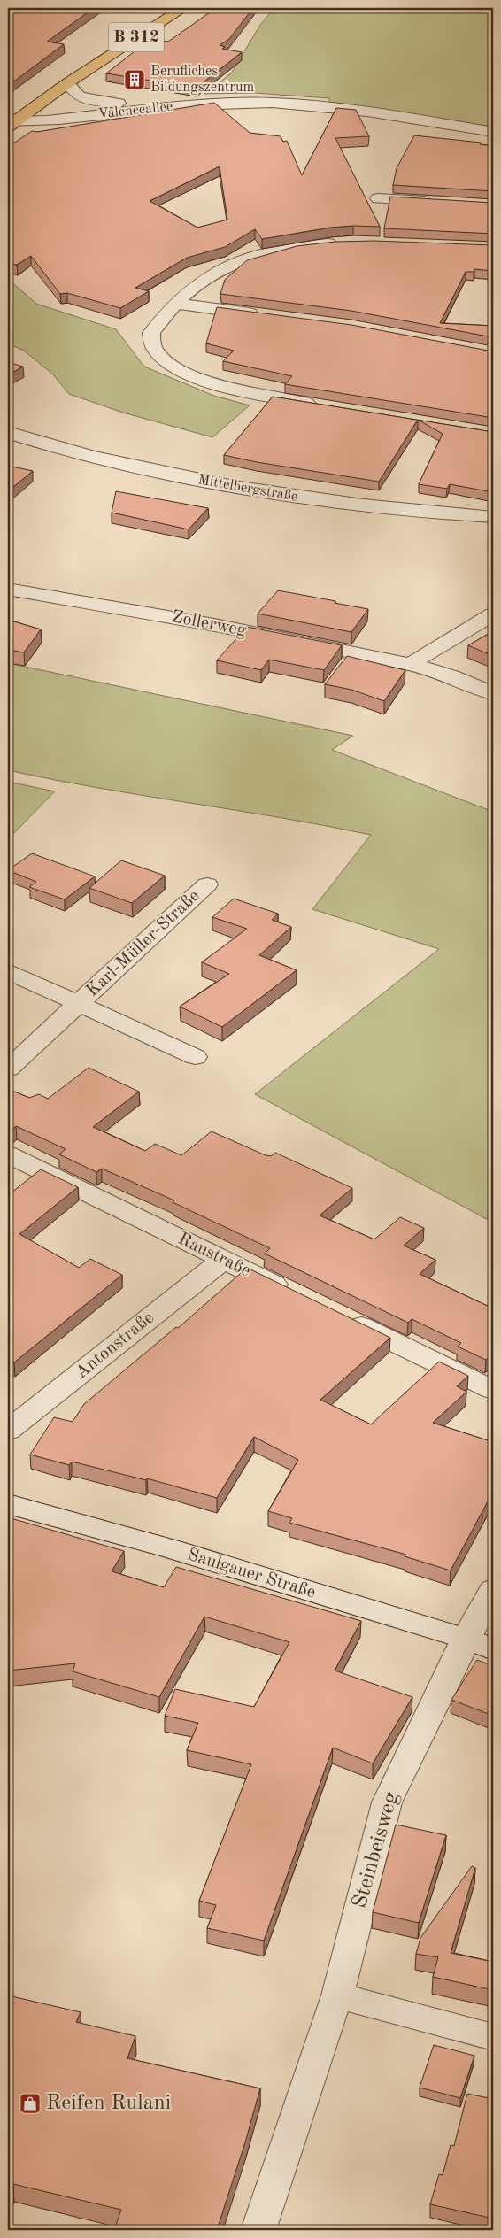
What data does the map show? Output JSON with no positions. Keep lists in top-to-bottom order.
{
  "streets": {
    "main road": ["B 312"],
    "street": [
      "Valenceallee",
      "Mittelbergstraße",
      "Zollerweg",
      "Karl-Müller-Straße",
      "Raustraße",
      "Antonstraße",
      "Saulgauer Straße",
      "Steinbeisweg"
    ]
  },
  "crossings": [
    ["B 312", "Valenceallee"],
    ["Raustraße", "Antonstraße"],
    ["Saulgauer Straße", "Steinbeisweg"]
  ],
  "places": {
    "building": ["Berufliches Bildungszentrum"],
    "shop": ["Reifen Rulani"]
  }
}
